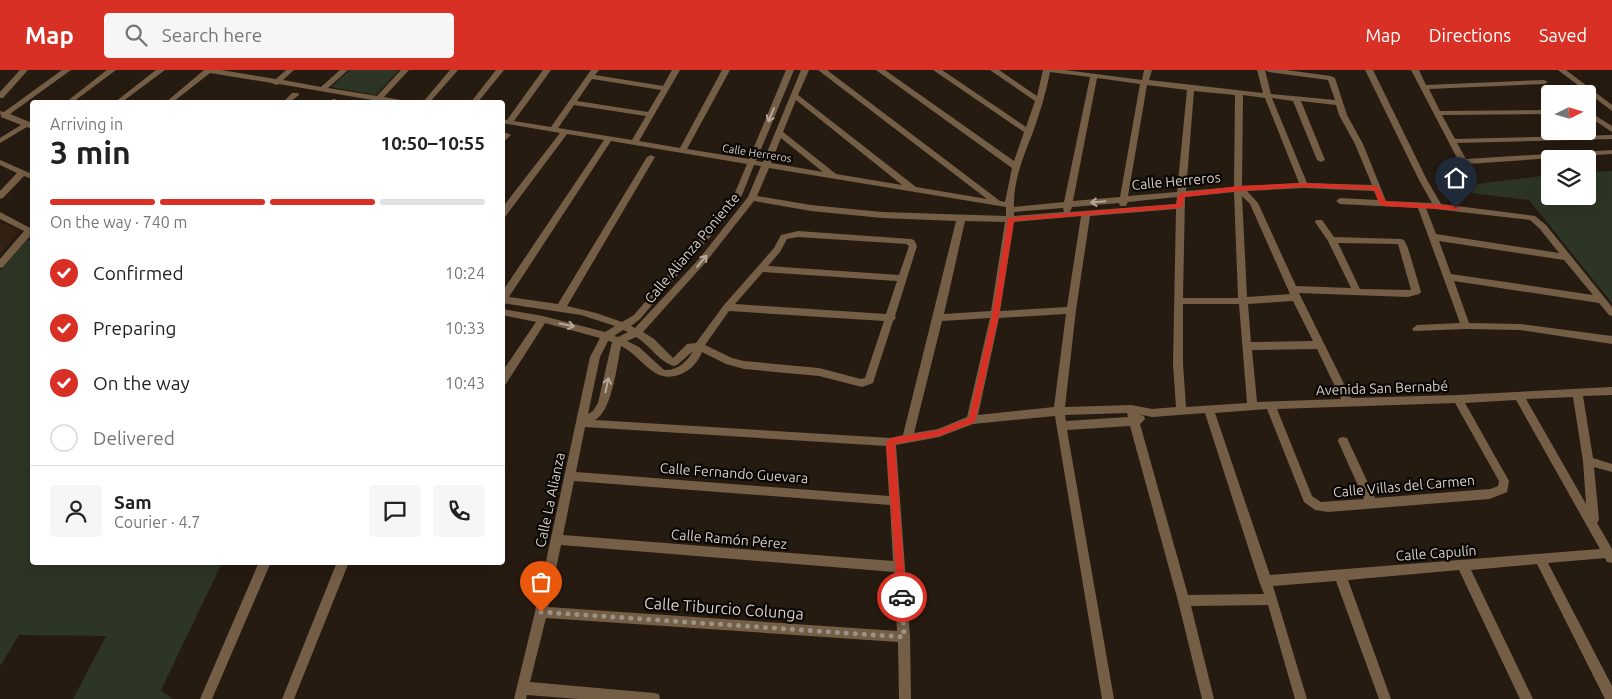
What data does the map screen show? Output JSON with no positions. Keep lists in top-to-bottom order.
{
  "streets": {
    "street": [
      "Calle Herreros",
      "Calle Alianza Poniente",
      "Avenida San Bernabé",
      "Calle Fernando Guevara",
      "Calle Villas del Carmen",
      "Calle La Alianza",
      "Calle Ramón Pérez",
      "Calle Capulín",
      "Calle Tiburcio Colunga"
    ]
  },
  "crossings": [
    ["Calle Herreros", "Calle Alianza Poniente"],
    ["Calle Alianza Poniente", "Calle La Alianza"],
    ["Avenida San Bernabé", "Calle Villas del Carmen"],
    ["Avenida San Bernabé", "Calle La Alianza"],
    ["Calle Fernando Guevara", "Calle La Alianza"],
    ["Calle La Alianza", "Calle Ramón Pérez"],
    ["Calle La Alianza", "Calle Tiburcio Colunga"]
  ],
  "north": "right",
  "page": {
    "header": "Map",
    "search": "Search here",
    "nav": ["Map", "Directions", "Saved"],
    "heading": ["3 min", "Arriving in", "10:50–10:55"],
    "panel": ["Sam", "Courier · 4.7"],
    "bar": "On the way · 740 m",
    "list": [
      ["Confirmed", "10:24"],
      ["Preparing", "10:33"],
      ["On the way", "10:43"],
      "Delivered"
    ]
  }
}
